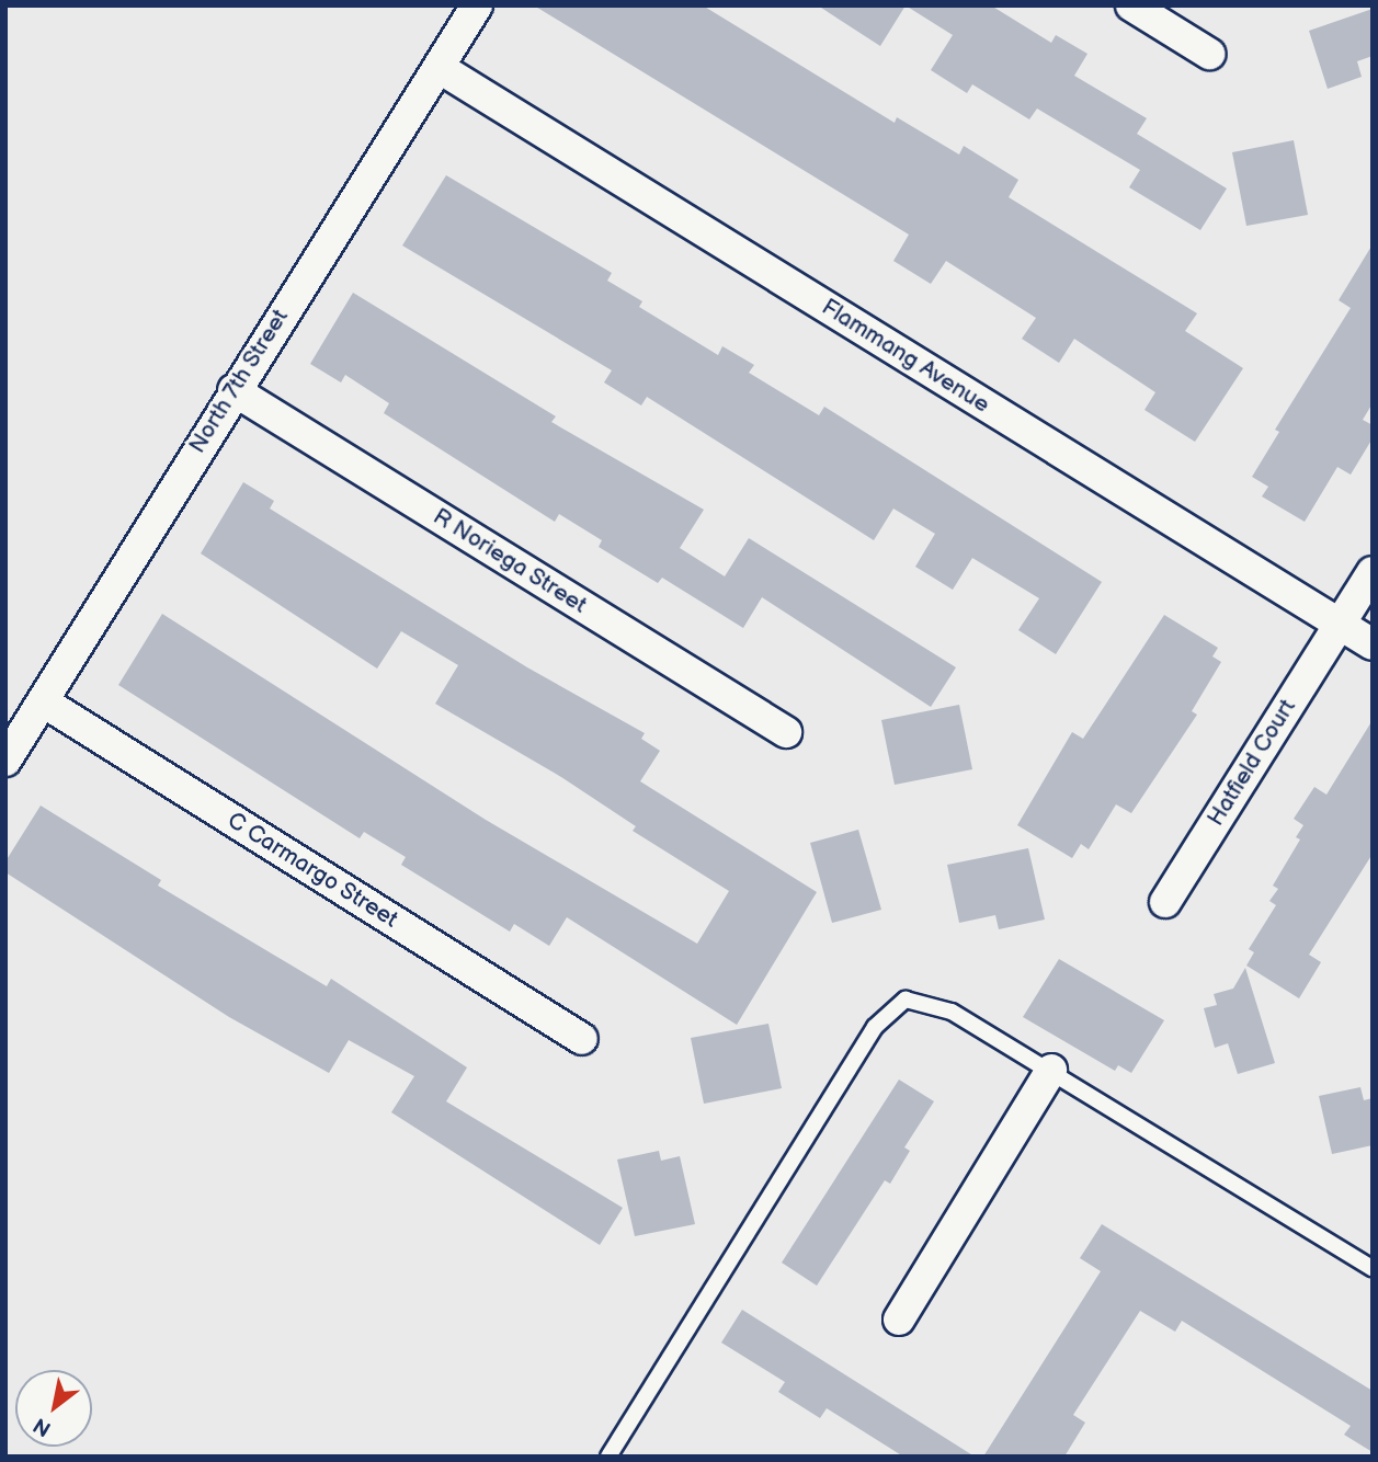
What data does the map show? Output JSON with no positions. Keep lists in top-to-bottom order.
{
  "streets": {
    "street": [
      "Flammang Avenue",
      "North 7th Street",
      "R Noriega Street",
      "Hatfield Court",
      "C Carmargo Street"
    ]
  },
  "crossings": [
    ["Flammang Avenue", "North 7th Street"],
    ["Flammang Avenue", "Hatfield Court"],
    ["North 7th Street", "R Noriega Street"],
    ["North 7th Street", "C Carmargo Street"]
  ],
  "north": "bottom left"
}
